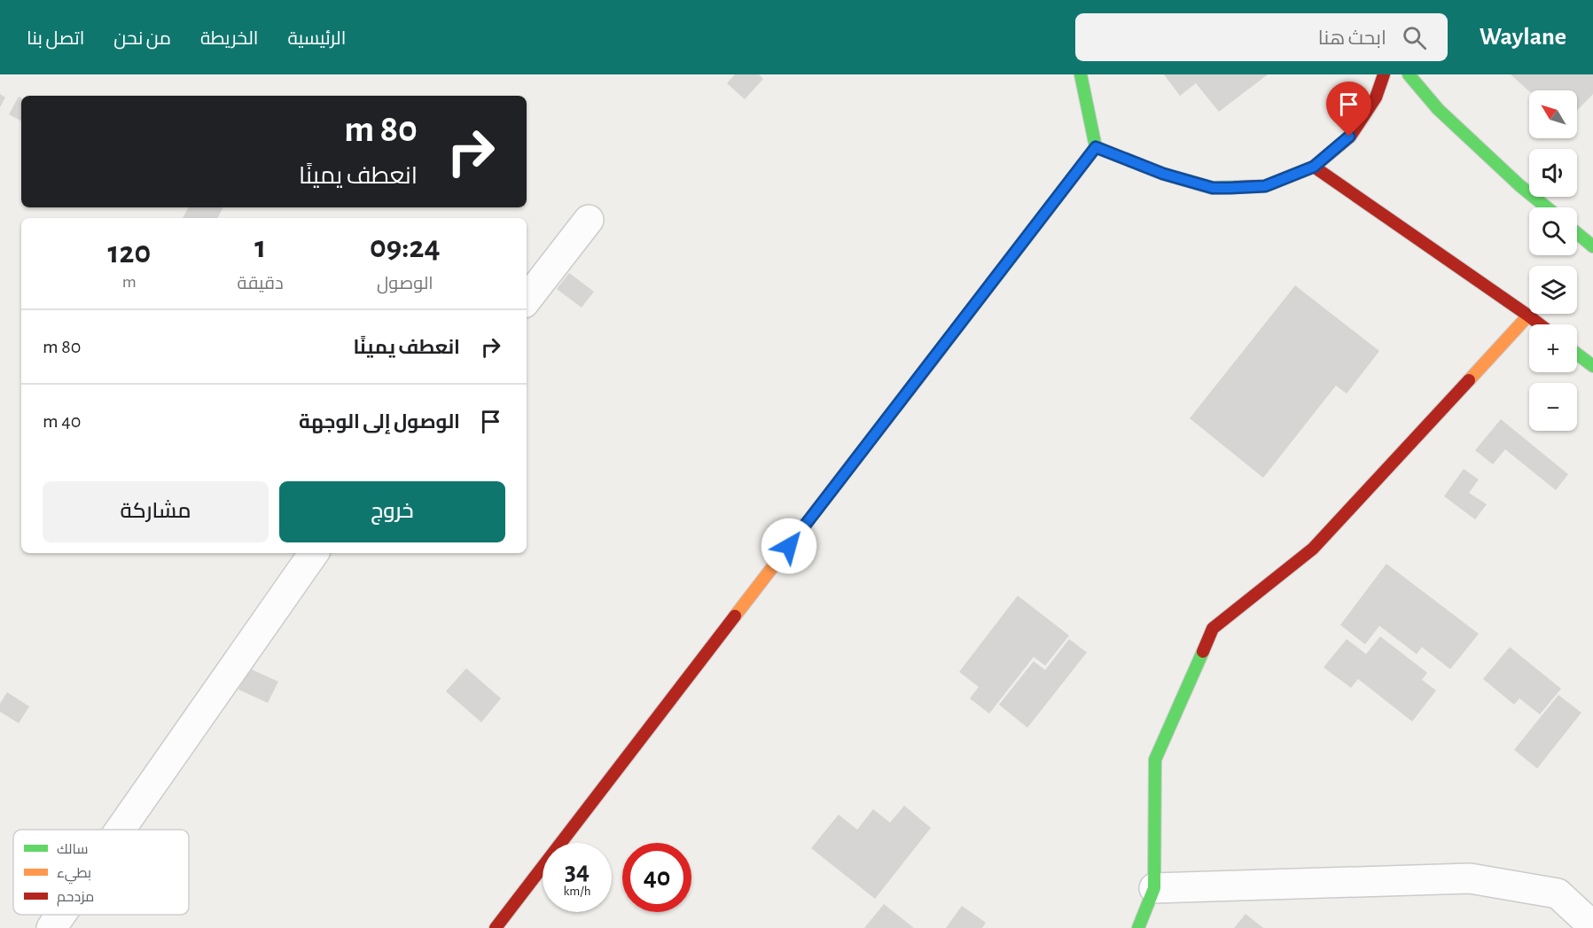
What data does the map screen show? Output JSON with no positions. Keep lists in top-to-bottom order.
{
  "legend": ["سالك", "بطيء", "مزدحم"],
  "north": "top left",
  "page": {
    "header": "Waylane",
    "search": "ابحث هنا",
    "nav": [
      "الرئيسية",
      "الخريطة",
      "من نحن",
      "اتصل بنا"
    ],
    "map_buttons": ["+", "−"],
    "turn": ["80 m", "انعطف يمينًا"],
    "eta": [
      "09:24",
      "الوصول",
      "1",
      "دقيقة",
      "120",
      "m"
    ],
    "list": [
      {
        "name": "انعطف يمينًا",
        "value": "80 m"
      },
      {
        "name": "الوصول إلى الوجهة",
        "value": "40 m"
      }
    ],
    "buttons": ["خروج", "مشاركة"],
    "speed": "34 km/h",
    "limit": "40"
  }
}
